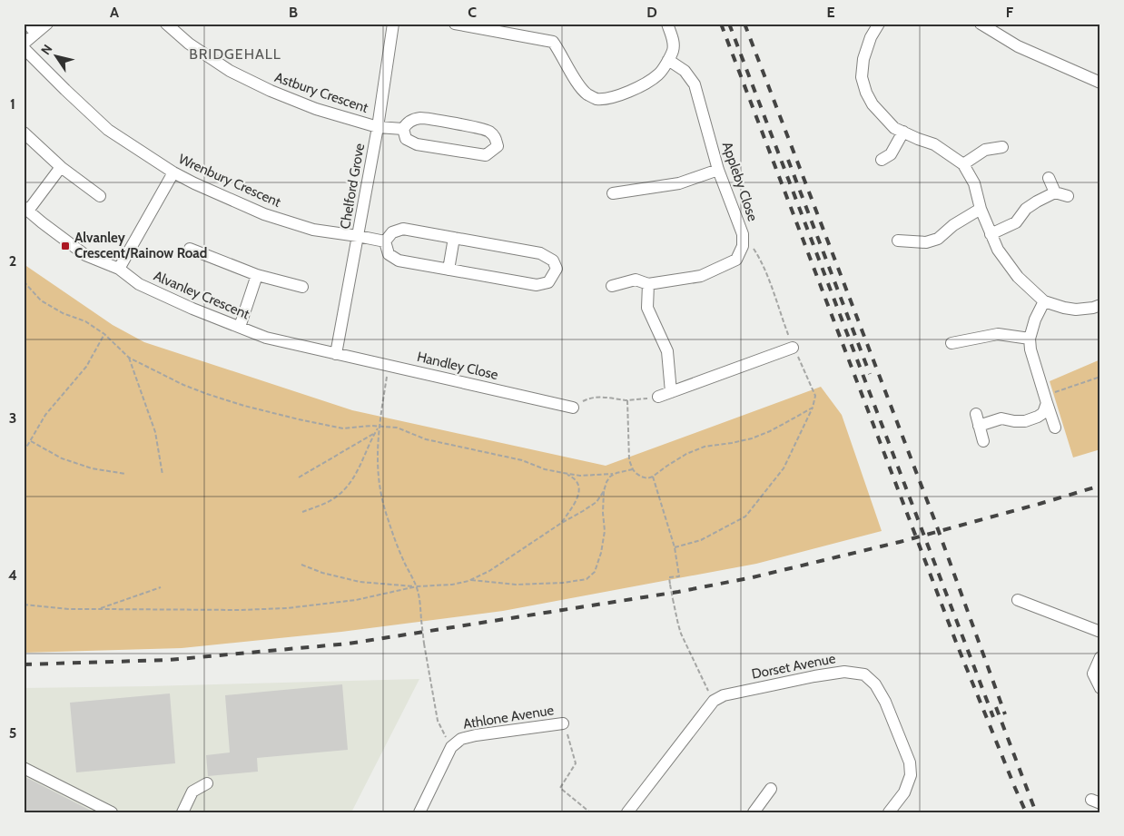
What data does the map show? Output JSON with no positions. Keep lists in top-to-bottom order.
{
  "streets": {
    "street": [
      "Astbury Crescent",
      "Wrenbury Crescent",
      "Appleby Close",
      "Chelford Grove",
      "Alvanley Crescent",
      "Handley Close",
      "Dorset Avenue",
      "Athlone Avenue"
    ]
  },
  "crossings": [
    ["Astbury Crescent", "Chelford Grove"],
    ["Wrenbury Crescent", "Chelford Grove"],
    ["Chelford Grove", "Alvanley Crescent"],
    ["Chelford Grove", "Handley Close"],
    ["Alvanley Crescent", "Handley Close"]
  ],
  "districts": ["BRIDGEHALL"],
  "places": {
    "transit": ["Alvanley Crescent/Rainow Road"]
  },
  "north": "top left",
  "grid": {
    "columns": [
      "A",
      "B",
      "C",
      "D",
      "E",
      "F"
    ],
    "rows": [
      "1",
      "2",
      "3",
      "4",
      "5"
    ]
  }
}
